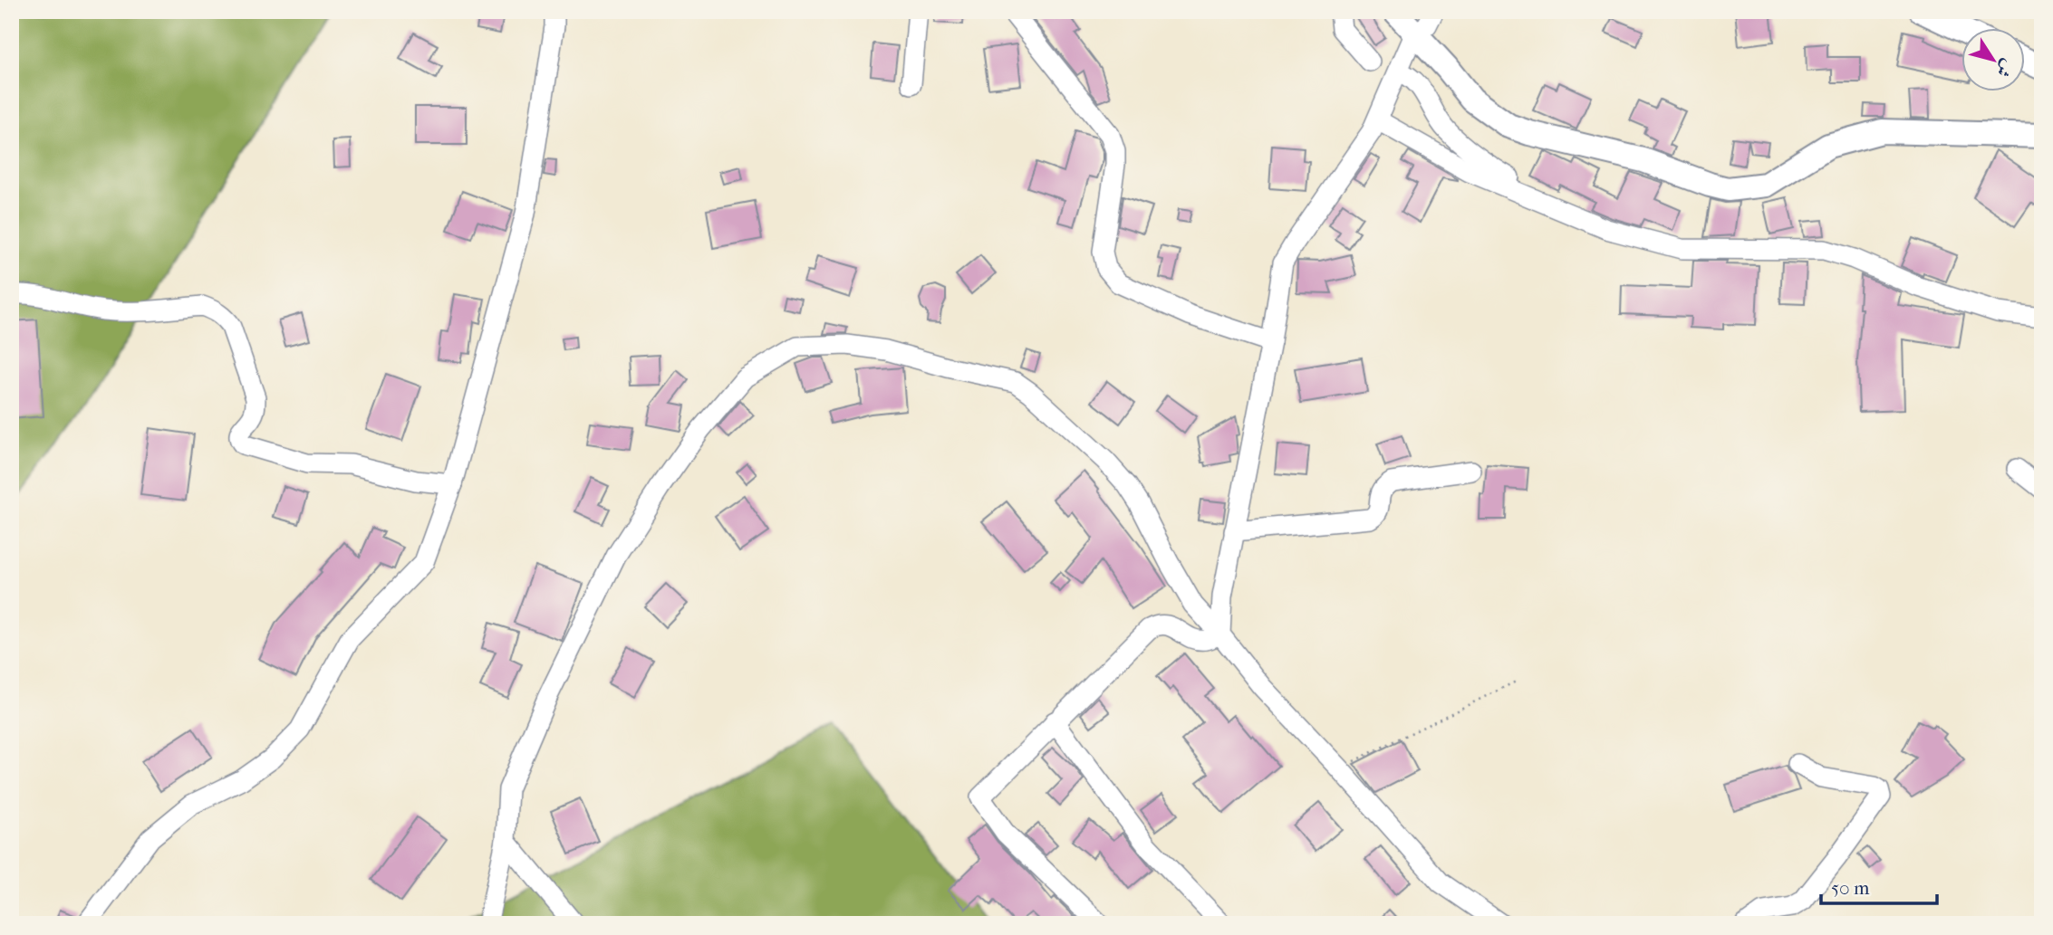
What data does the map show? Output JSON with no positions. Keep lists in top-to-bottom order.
{
  "scale_bar": "50 m",
  "north": "bottom right"
}
